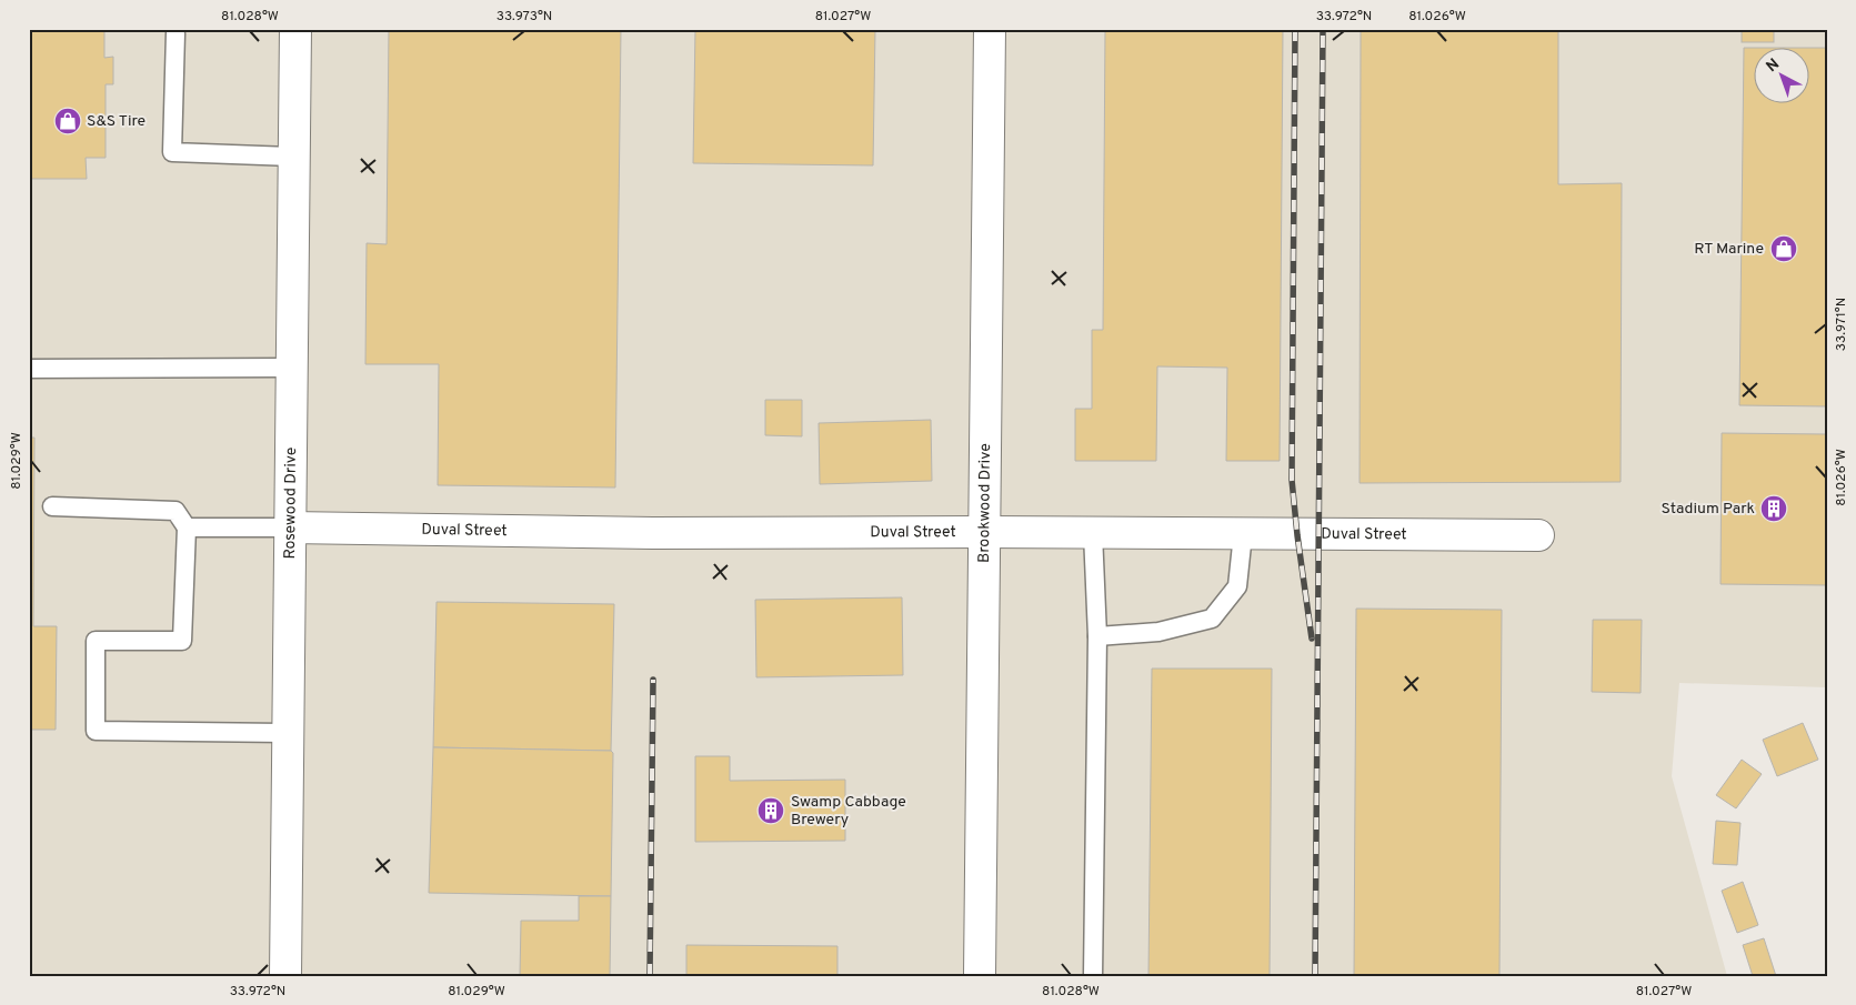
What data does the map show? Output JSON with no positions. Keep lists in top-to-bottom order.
{
  "streets": {
    "street": ["Rosewood Drive", "Brookwood Drive", "Duval Street"]
  },
  "crossings": [
    ["Rosewood Drive", "Duval Street"],
    ["Brookwood Drive", "Duval Street"]
  ],
  "places": {
    "shop": ["S&S Tire", "RT Marine"],
    "building": ["Stadium Park", "Swamp Cabbage Brewery"]
  },
  "north": "top left",
  "coordinates": [
    "81.028°W",
    "33.973°N",
    "81.027°W",
    "33.972°N",
    "81.026°W",
    "33.971°N",
    "81.029°W"
  ]
}
